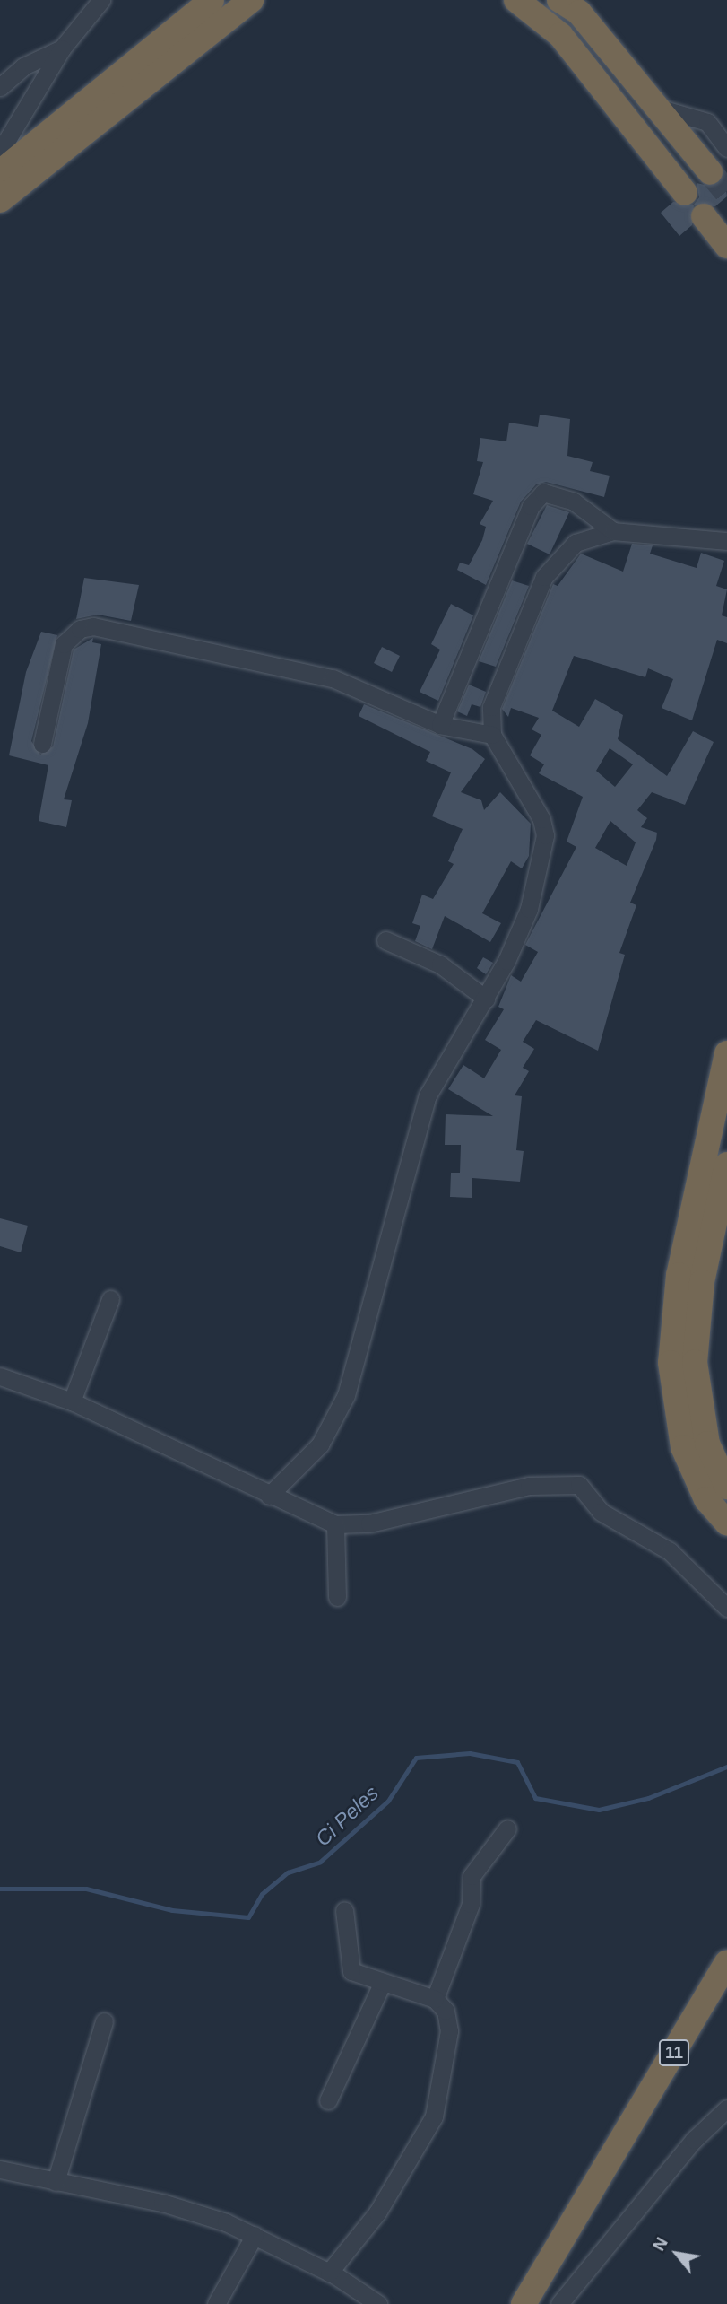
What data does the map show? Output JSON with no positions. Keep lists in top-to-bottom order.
{
  "streets": {
    "highway": ["11"]
  },
  "water": ["Ci Peles"],
  "north": "top left"
}
